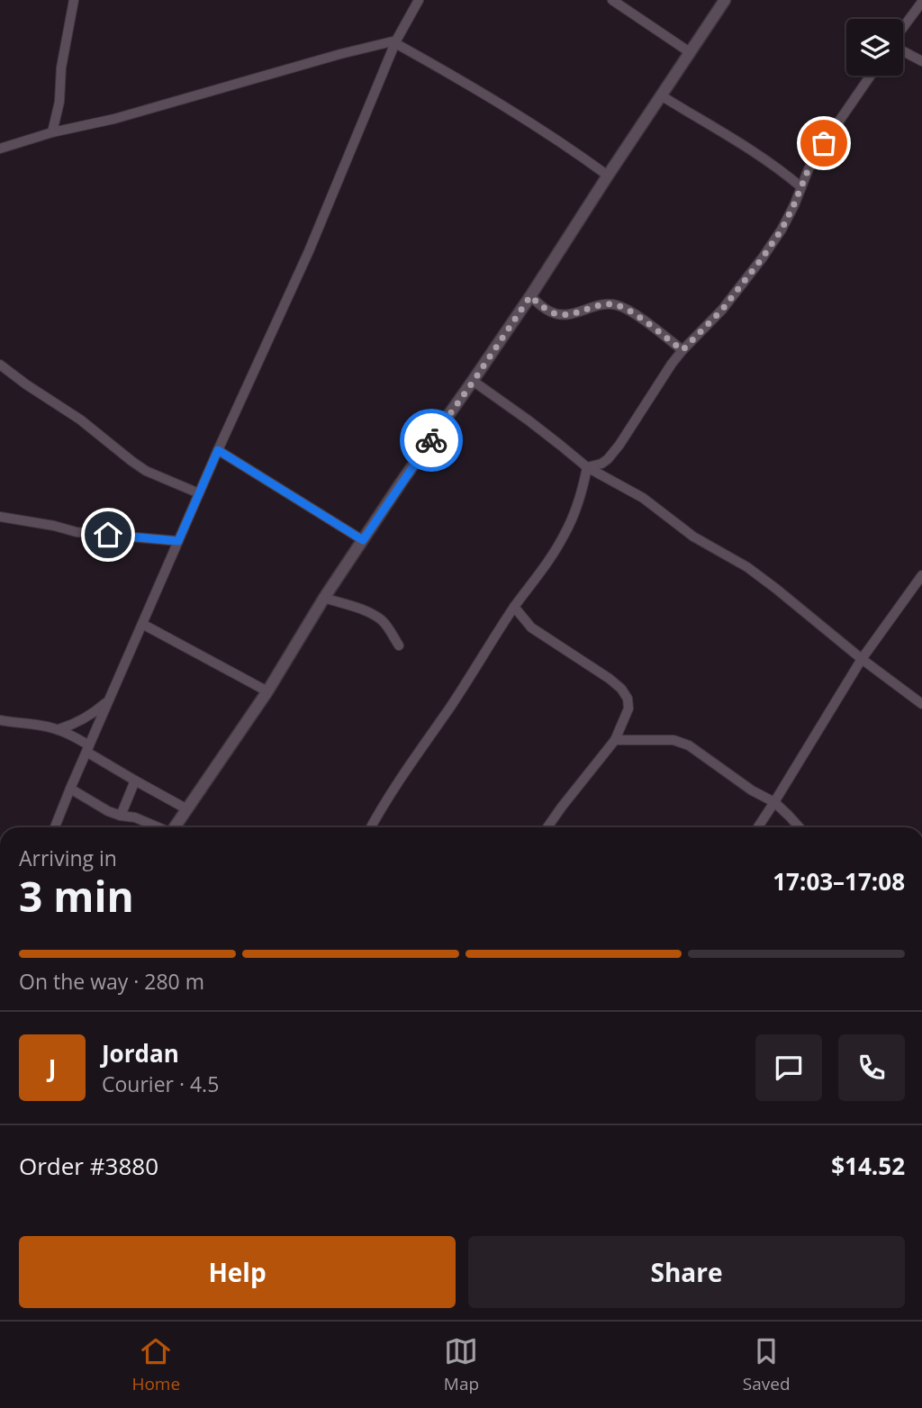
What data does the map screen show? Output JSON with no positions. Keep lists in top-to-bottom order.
{
  "page": {
    "heading": ["3 min", "Arriving in", "17:03–17:08"],
    "panel": [
      "Jordan",
      "Courier · 4.5",
      "Order #3880",
      "$14.52"
    ],
    "bar": "On the way · 280 m",
    "round": "J",
    "buttons": ["Help", "Share"],
    "tabs": ["Home", "Map", "Saved"]
  }
}
